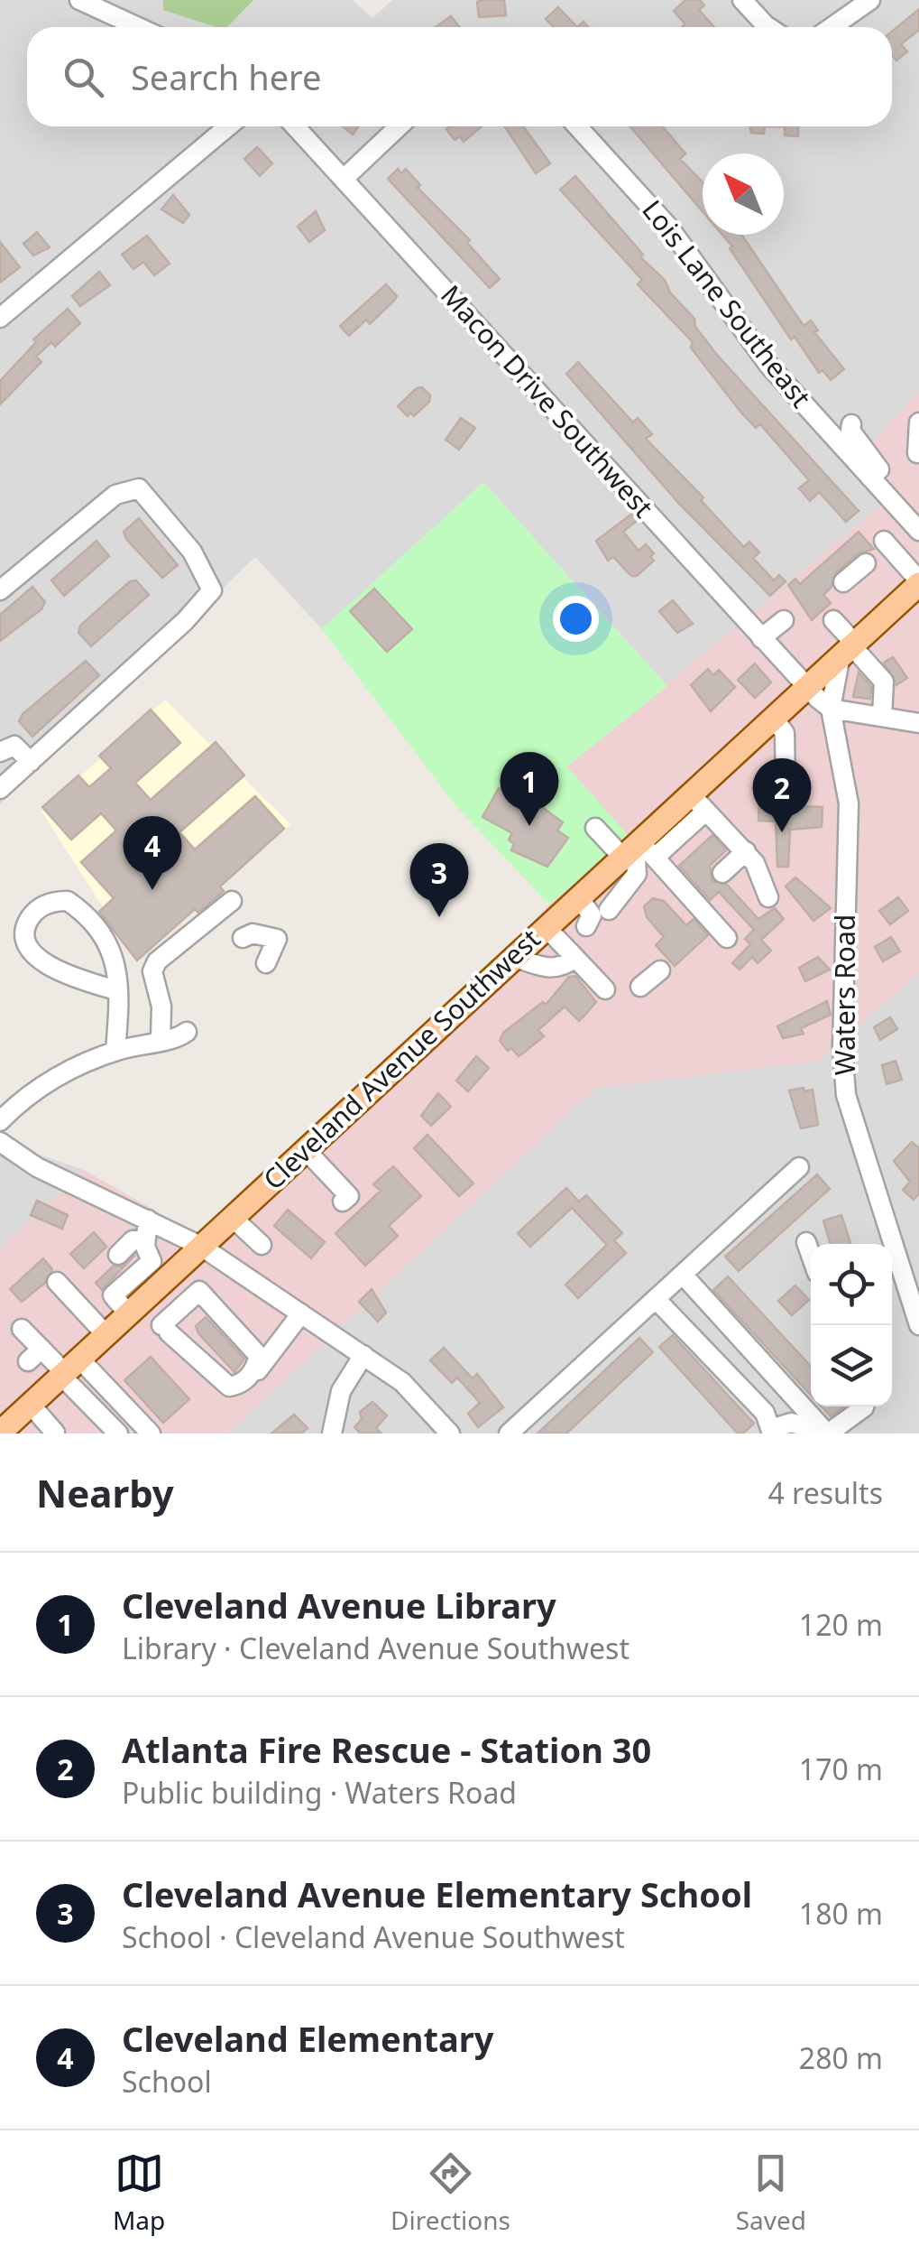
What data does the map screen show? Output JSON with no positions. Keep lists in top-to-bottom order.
{
  "streets": {
    "main road": ["Cleveland Avenue Southwest"],
    "street": ["Lois Lane Southeast", "Macon Drive Southwest", "Waters Road"]
  },
  "crossings": [
    ["Macon Drive Southwest", "Waters Road"],
    ["Macon Drive Southwest", "Cleveland Avenue Southwest"],
    ["Waters Road", "Cleveland Avenue Southwest"]
  ],
  "north": "top left",
  "page": {
    "search": "Search here",
    "pins": [
      "1",
      "2",
      "4",
      "3"
    ],
    "heading": ["Nearby", "4 results"],
    "list": [
      {
        "mark": "1",
        "name": "Cleveland Avenue Library",
        "note": "Library · Cleveland Avenue Southwest",
        "value": "120 m"
      },
      {
        "mark": "2",
        "name": "Atlanta Fire Rescue - Station 30",
        "note": "Public building · Waters Road",
        "value": "170 m"
      },
      {
        "mark": "3",
        "name": "Cleveland Avenue Elementary School",
        "note": "School · Cleveland Avenue Southwest",
        "value": "180 m"
      },
      {
        "mark": "4",
        "name": "Cleveland Elementary",
        "note": "School",
        "value": "280 m"
      }
    ],
    "nav": ["Map", "Directions", "Saved"]
  }
}
